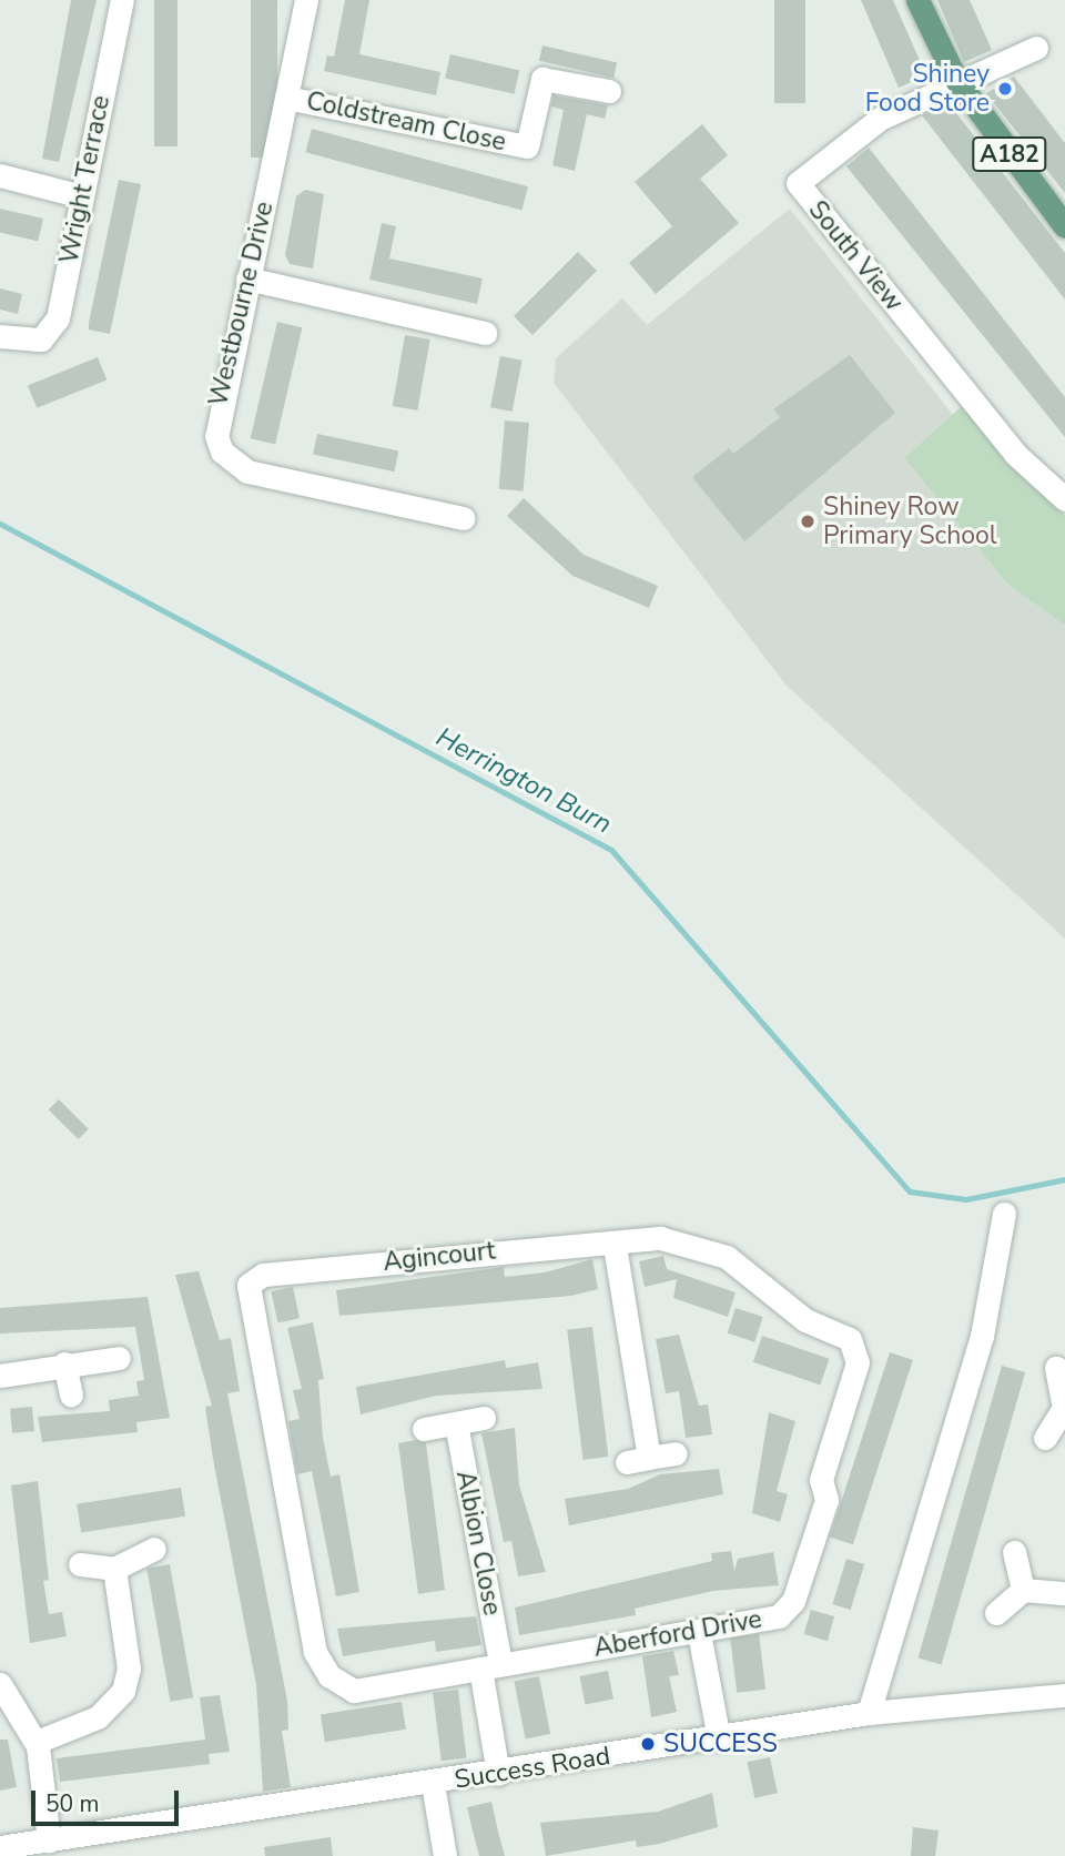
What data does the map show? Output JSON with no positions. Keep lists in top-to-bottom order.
{
  "streets": {
    "main road": ["A182"],
    "street": [
      "Coldstream Close",
      "Wright Terrace",
      "South View",
      "Westbourne Drive",
      "Agincourt",
      "Albion Close",
      "Aberford Drive",
      "Success Road"
    ]
  },
  "crossings": [
    ["Coldstream Close", "Westbourne Drive"],
    ["A182", "South View"],
    ["Agincourt", "Aberford Drive"],
    ["Albion Close", "Aberford Drive"]
  ],
  "water": ["Herrington Burn"],
  "places": ["Shiney Food Store", "Shiney Row Primary School", "SUCCESS"],
  "scale_bar": "50 m"
}
